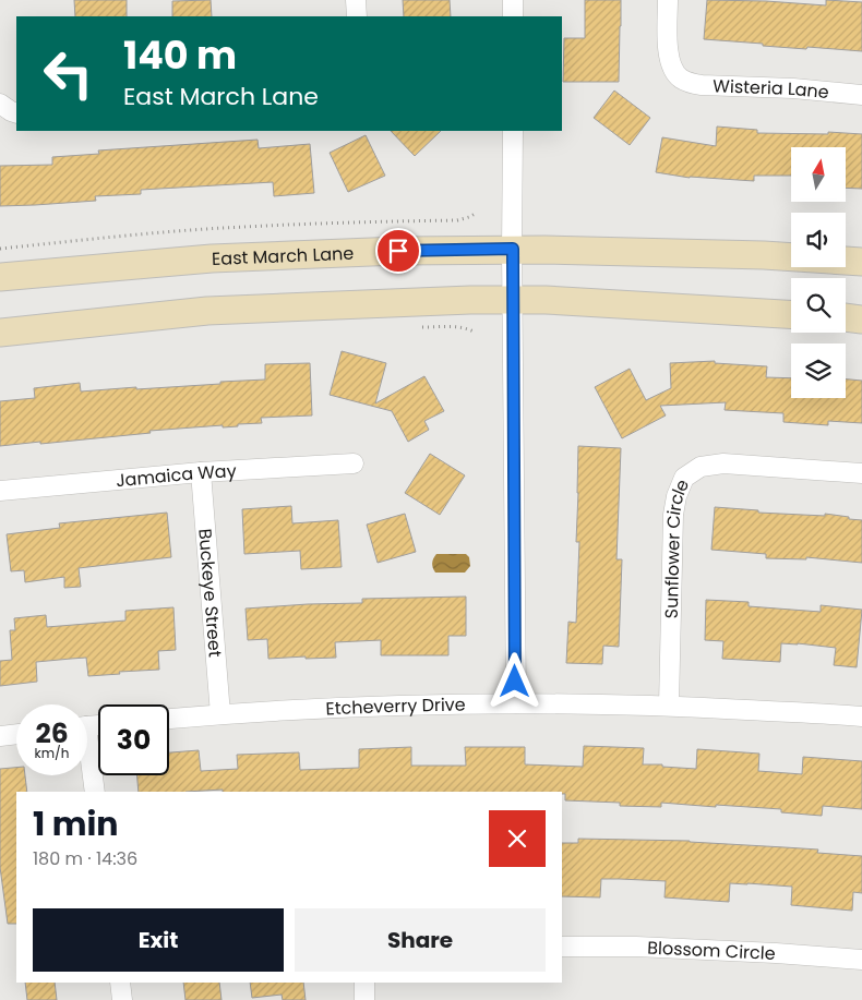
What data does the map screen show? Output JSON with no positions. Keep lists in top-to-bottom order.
{
  "streets": {
    "main road": ["East March Lane"],
    "street": [
      "Wisteria Lane",
      "Jamaica Way",
      "Sunflower Circle",
      "Buckeye Street",
      "Etcheverry Drive",
      "Blossom Circle"
    ]
  },
  "crossings": [
    ["Jamaica Way", "Buckeye Street"],
    ["Sunflower Circle", "Etcheverry Drive"],
    ["Buckeye Street", "Etcheverry Drive"]
  ],
  "north": "top",
  "page": {
    "turn": ["140 m", "East March Lane"],
    "speed": "26 km/h",
    "limit": "30",
    "heading": ["1 min", "180 m · 14:36"],
    "buttons": ["Exit", "Share"]
  }
}
